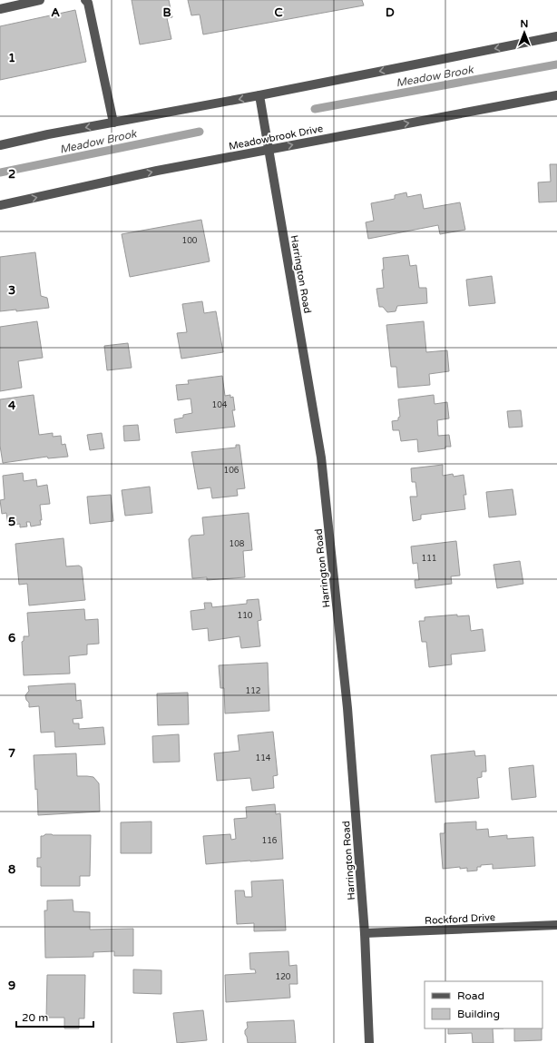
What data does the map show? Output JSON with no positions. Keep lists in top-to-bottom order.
{
  "streets": {
    "street": ["Meadowbrook Drive", "Harrington Road", "Rockford Drive"]
  },
  "crossings": [
    ["Meadowbrook Drive", "Harrington Road"],
    ["Harrington Road", "Rockford Drive"]
  ],
  "water": ["Meadow Brook"],
  "house_numbers": [
    "100",
    "104",
    "106",
    "108",
    "111",
    "110",
    "112",
    "114",
    "116",
    "120"
  ],
  "legend": ["Road", "Building"],
  "scale_bar": "20 m",
  "north": "top",
  "grid": {
    "columns": [
      "A",
      "B",
      "C",
      "D"
    ],
    "rows": [
      "1",
      "2",
      "3",
      "4",
      "5",
      "6",
      "7",
      "8",
      "9"
    ]
  }
}
